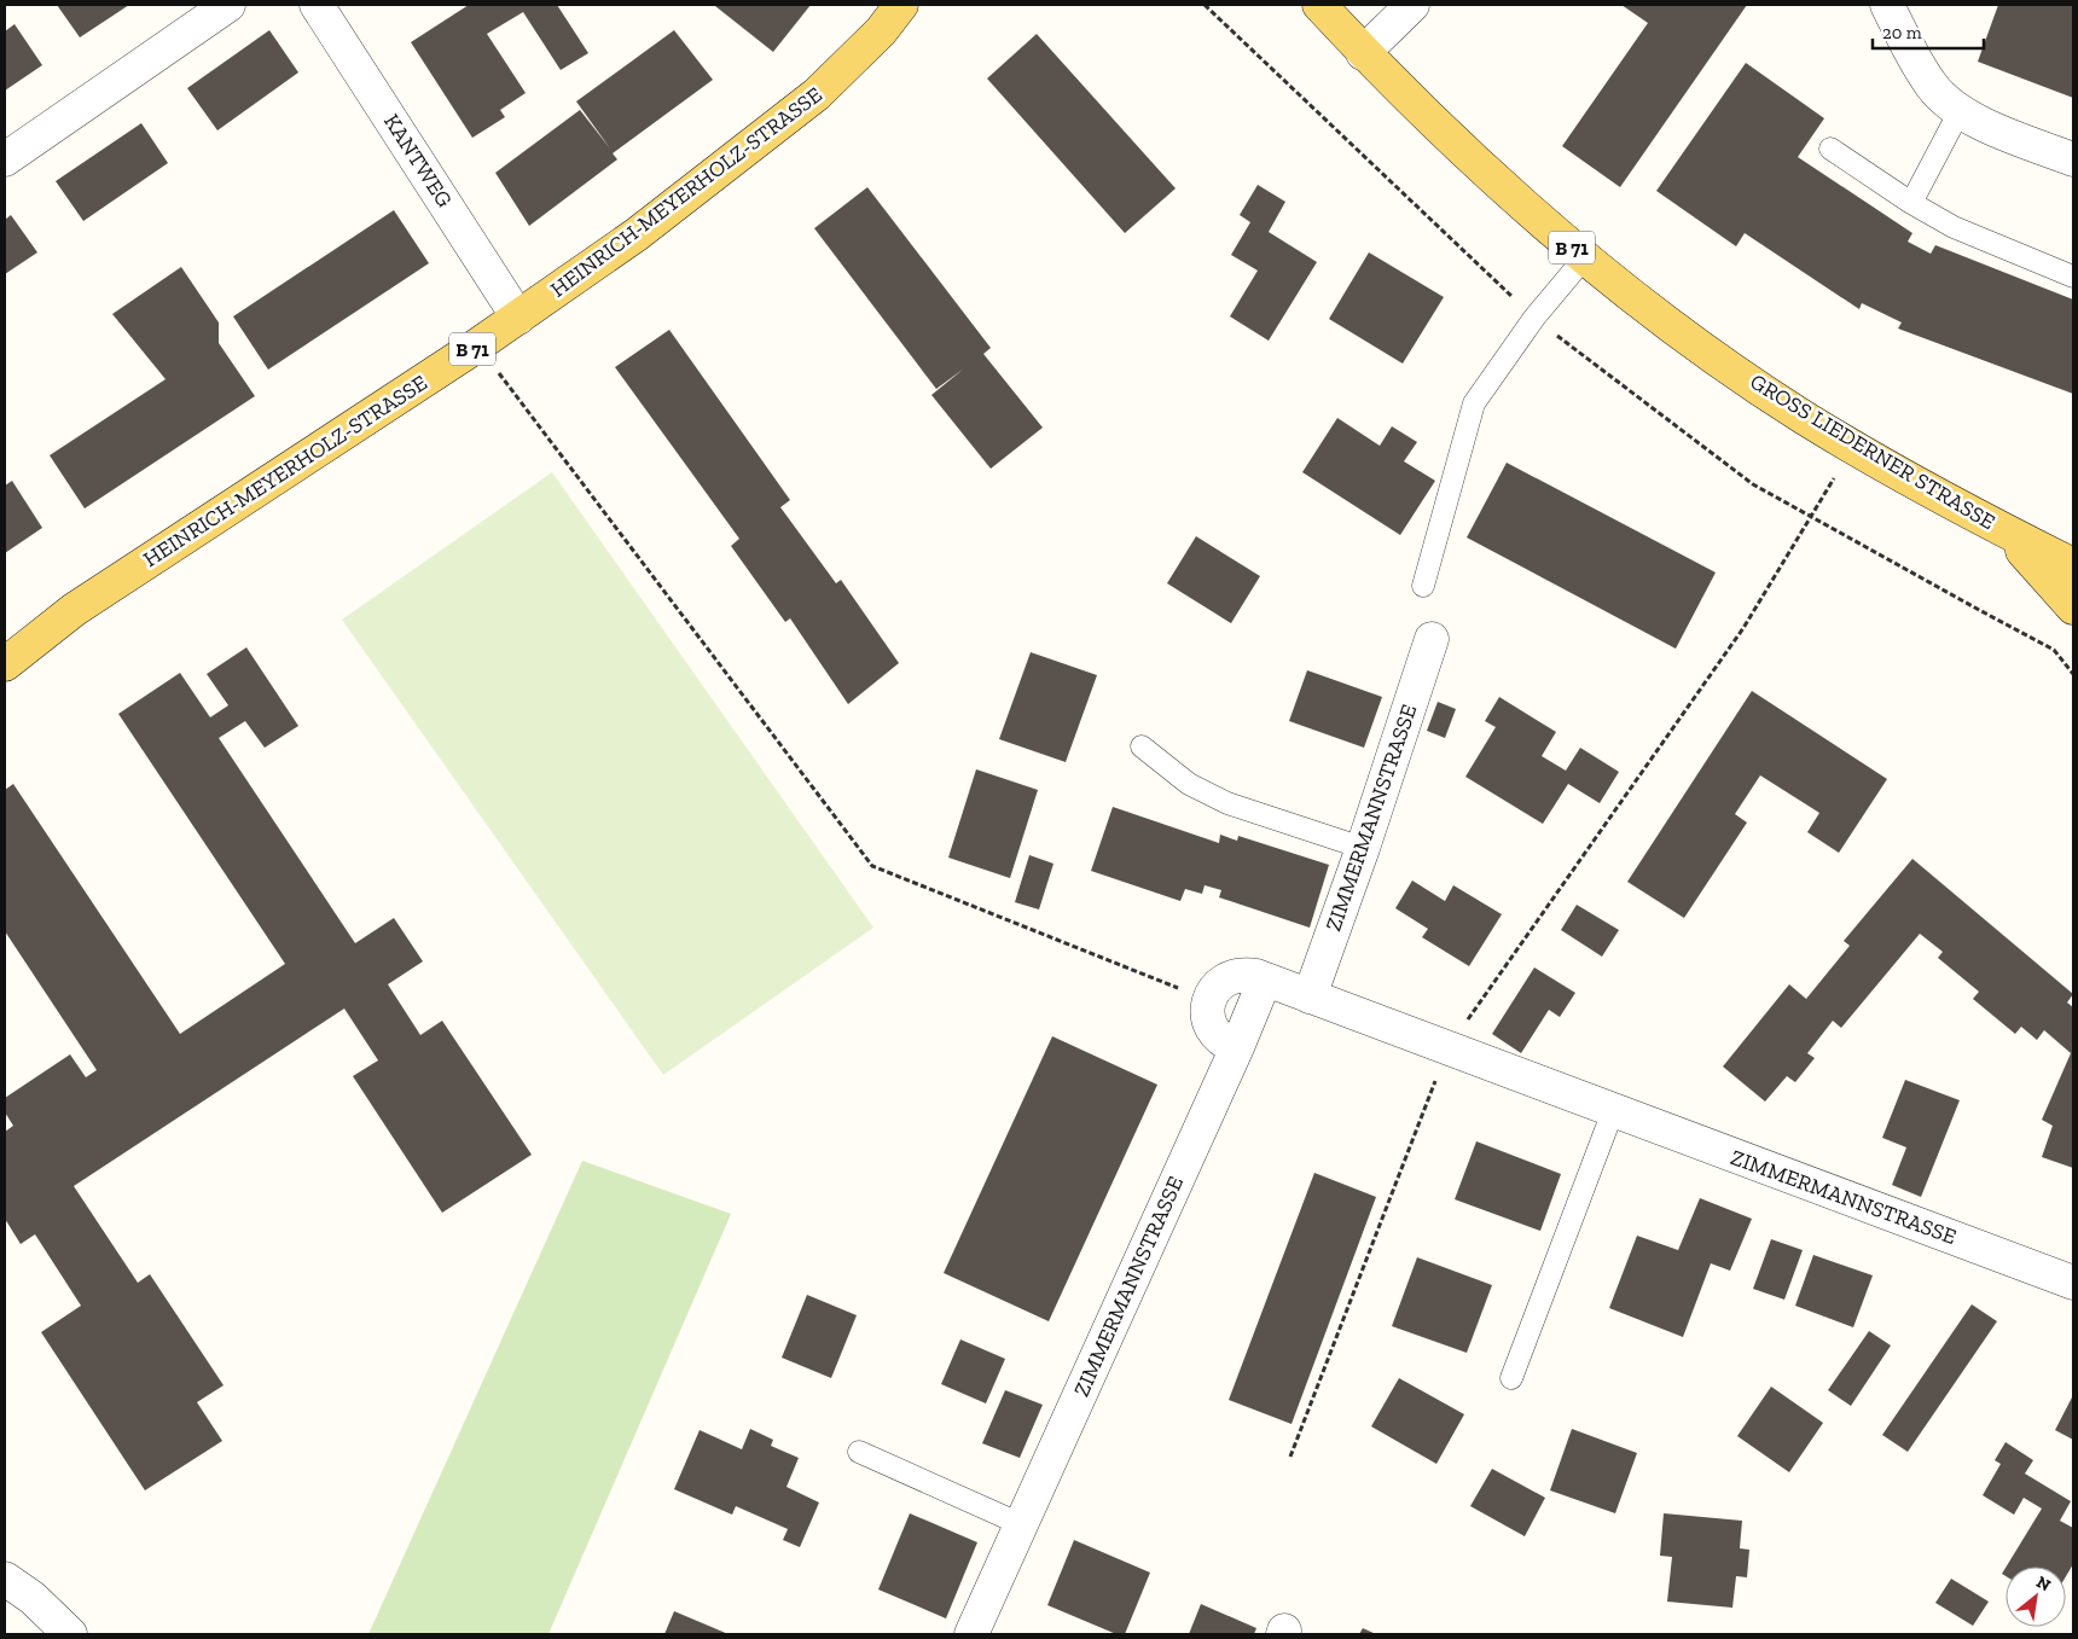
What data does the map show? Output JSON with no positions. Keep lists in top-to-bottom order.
{
  "streets": {
    "main road": ["HEINRICH-MEYERHOLZ-STRASSE", "B 71", "GROSS LIEDERNER STRASSE"],
    "street": ["KANTWEG", "ZIMMERMANNSTRASSE"]
  },
  "crossings": [
    ["KANTWEG", "HEINRICH-MEYERHOLZ-STRASSE"]
  ],
  "scale_bar": "20 m",
  "north": "top right"
}
